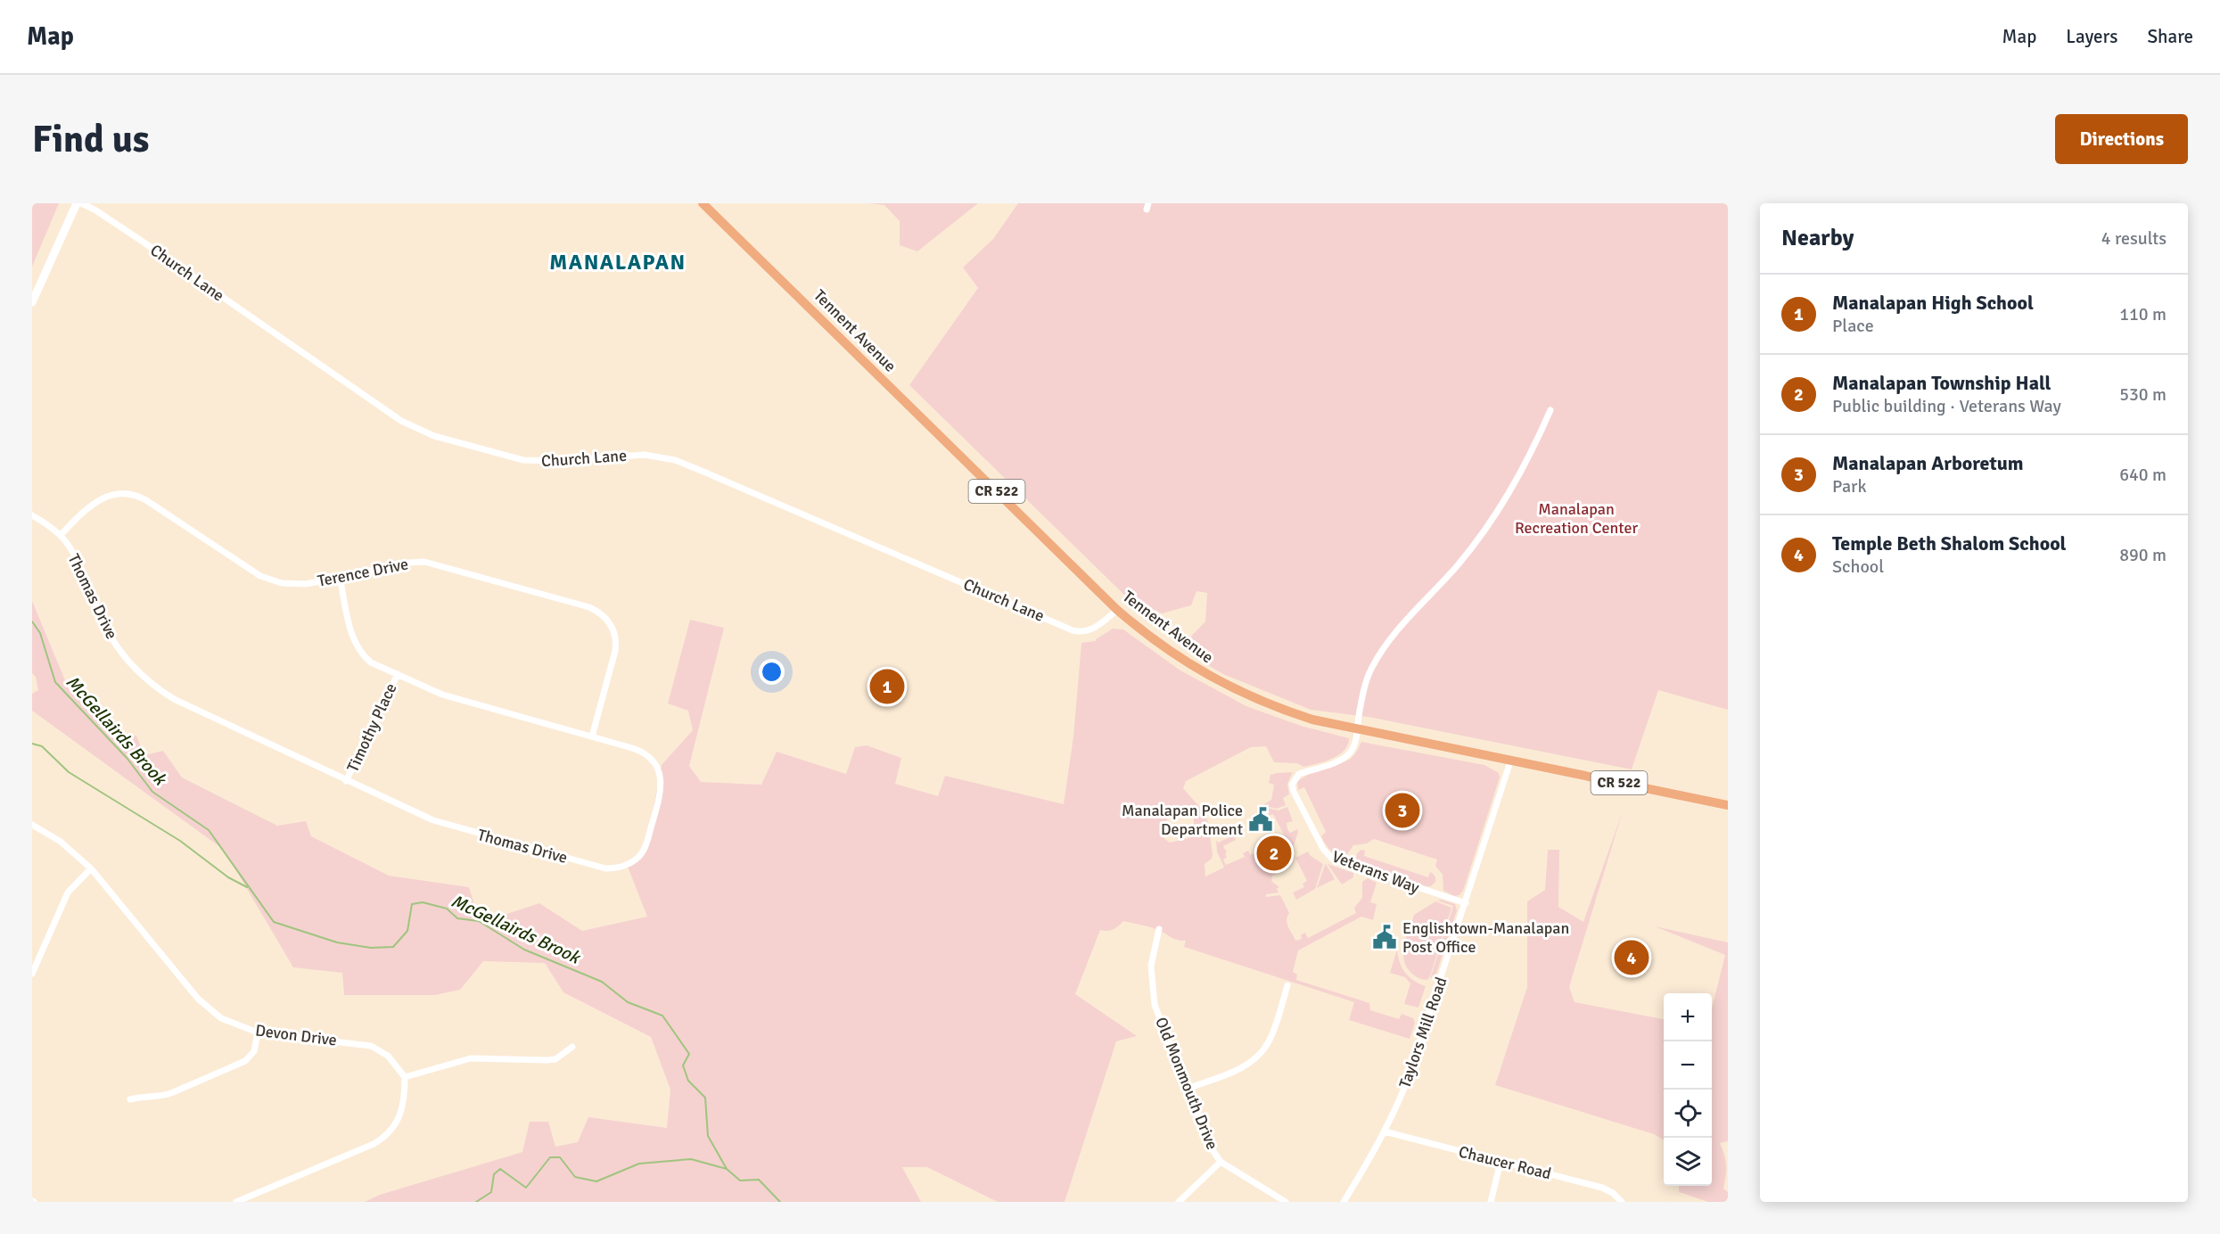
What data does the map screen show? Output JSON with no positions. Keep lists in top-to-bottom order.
{
  "streets": {
    "main road": ["Tennent Avenue", "CR 522"],
    "street": [
      "Church Lane",
      "Terence Drive",
      "Thomas Drive",
      "Timothy Place",
      "Veterans Way",
      "Taylors Mill Road",
      "Devon Drive",
      "Old Monmouth Drive",
      "Chaucer Road"
    ]
  },
  "crossings": [
    ["Church Lane", "Tennent Avenue"],
    ["Tennent Avenue", "Veterans Way"],
    ["Tennent Avenue", "Taylors Mill Road"],
    ["Terence Drive", "Thomas Drive"],
    ["Thomas Drive", "Timothy Place"],
    ["Veterans Way", "Taylors Mill Road"],
    ["Taylors Mill Road", "Chaucer Road"]
  ],
  "districts": ["MANALAPAN"],
  "water": ["McGellairds Brook"],
  "parks": ["Manalapan Recreation Center"],
  "places": {
    "public building": ["Manalapan Police Department", "Englishtown-Manalapan Post Office"]
  },
  "page": {
    "header": "Map",
    "nav": ["Map", "Layers", "Share"],
    "buttons": "Directions",
    "title": "Find us",
    "heading": ["Nearby", "4 results"],
    "list": [
      {
        "mark": "1",
        "name": "Manalapan High School",
        "note": "Place",
        "value": "110 m"
      },
      {
        "mark": "2",
        "name": "Manalapan Township Hall",
        "note": "Public building · Veterans Way",
        "value": "530 m"
      },
      {
        "mark": "3",
        "name": "Manalapan Arboretum",
        "note": "Park",
        "value": "640 m"
      },
      {
        "mark": "4",
        "name": "Temple Beth Shalom School",
        "note": "School",
        "value": "890 m"
      }
    ],
    "pins": [
      "1",
      "3",
      "2",
      "4"
    ],
    "map_buttons": ["+", "−"]
  }
}
